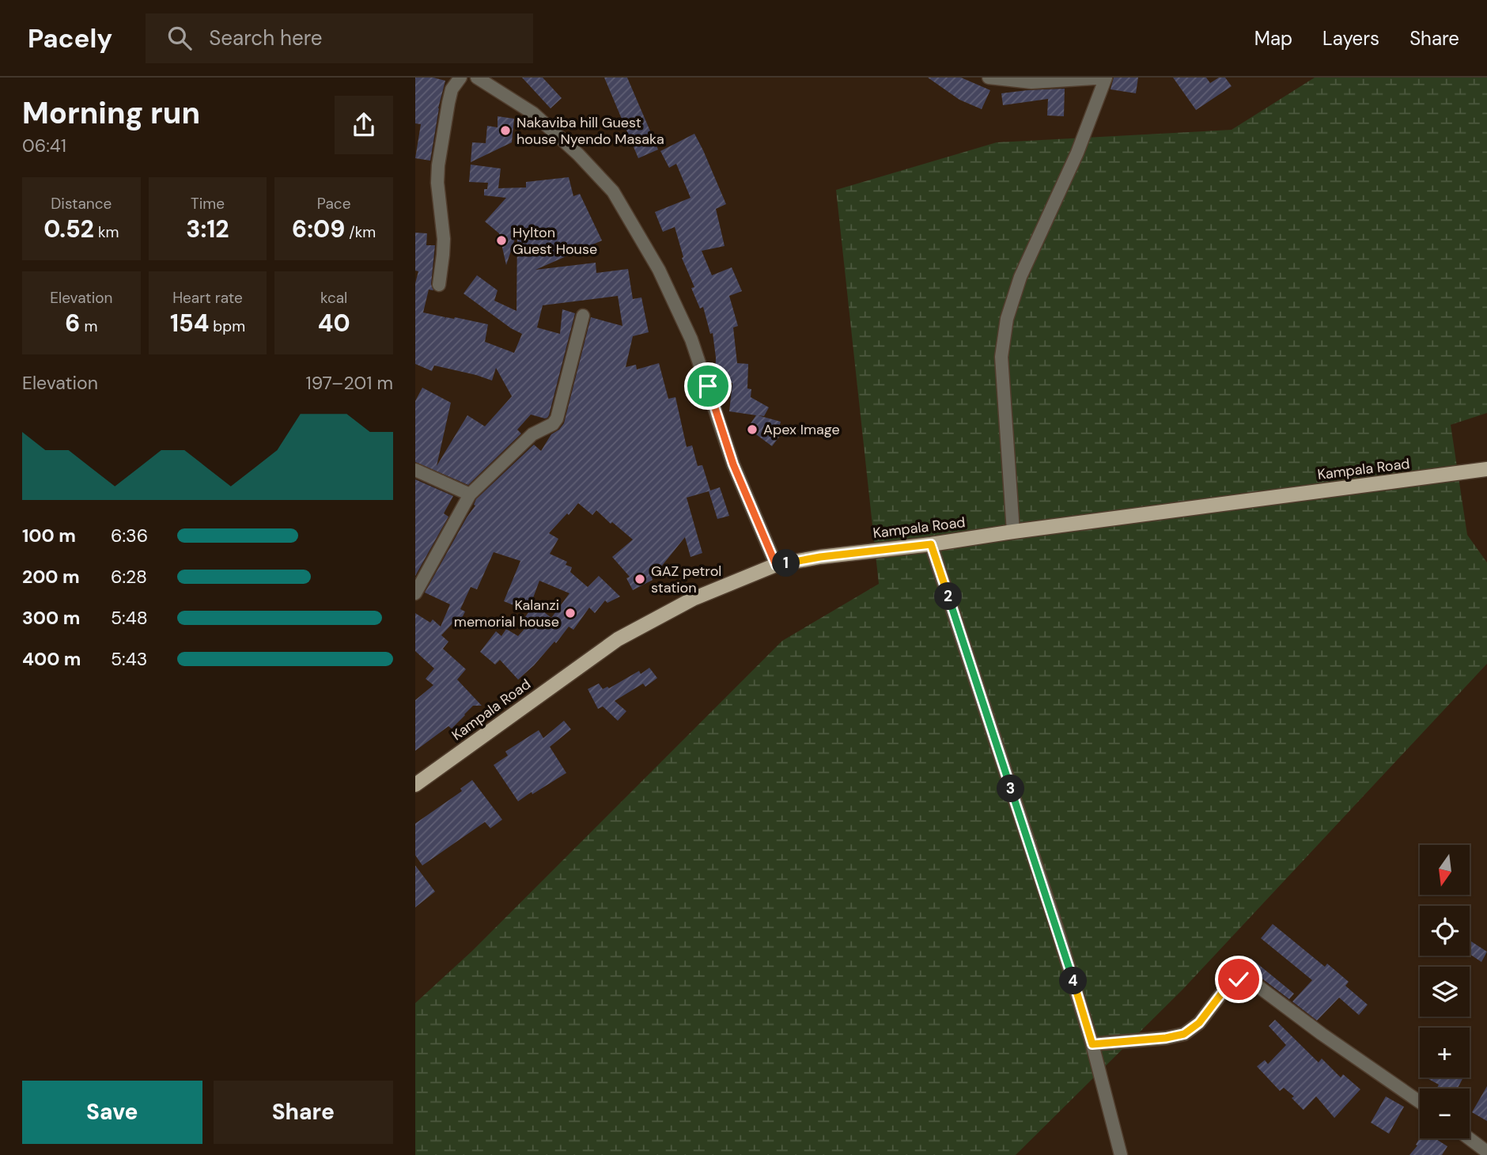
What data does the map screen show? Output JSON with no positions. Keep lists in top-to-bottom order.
{
  "streets": {
    "main road": ["Kampala Road"]
  },
  "places": [
    "Nakaviba hill Guest house Nyendo Masaka",
    "Hylton Guest House",
    "Apex Image",
    "GAZ petrol station",
    "Kalanzi memorial house"
  ],
  "north": "bottom",
  "page": {
    "header": "Pacely",
    "search": "Search here",
    "nav": ["Map", "Layers", "Share"],
    "heading": ["Morning run", "06:41"],
    "stats": [
      ["Distance", "0.52 km"],
      ["Time", "3:12"],
      ["Pace", "6:09 /km"],
      ["Elevation", "6 m"],
      ["Heart rate", "154 bpm"],
      ["kcal", "40"]
    ],
    "chart": ["Elevation", "197–201 m"],
    "list": [
      {
        "name": "100 m",
        "note": "6:36"
      },
      {
        "name": "200 m",
        "note": "6:28"
      },
      {
        "name": "300 m",
        "note": "5:48"
      },
      {
        "name": "400 m",
        "note": "5:43"
      }
    ],
    "pins": [
      "1",
      "2",
      "3",
      "4"
    ],
    "map_buttons": ["+", "−"],
    "buttons": ["Save", "Share"]
  }
}
